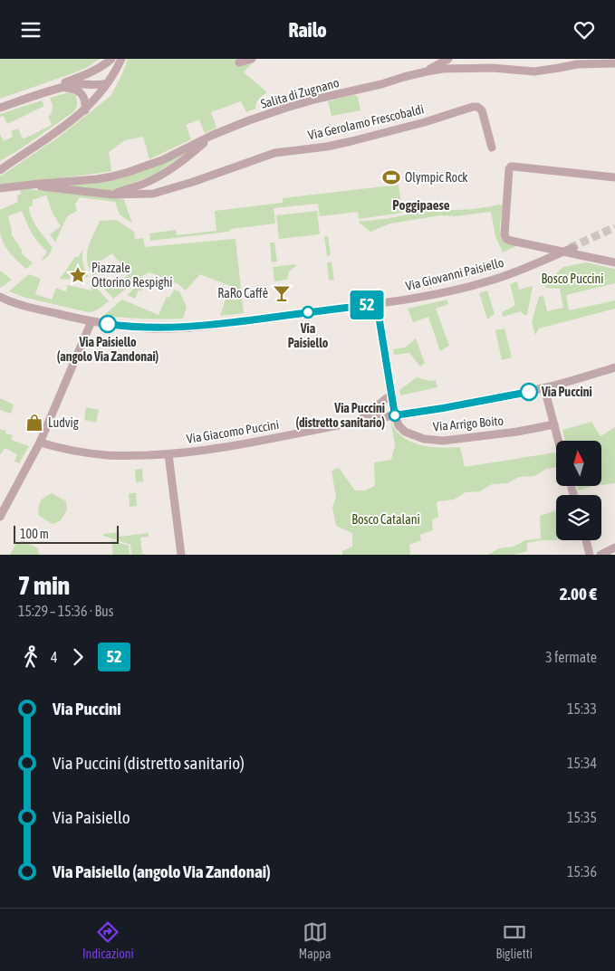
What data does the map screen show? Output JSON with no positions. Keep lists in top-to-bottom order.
{
  "streets": {
    "street": [
      "Salita di Zugnano",
      "Via Gerolamo Frescobaldi",
      "Via Giovanni Paisiello",
      "Via Arrigo Boito",
      "Via Giacomo Puccini"
    ]
  },
  "crossings": [
    ["Salita di Zugnano", "Via Gerolamo Frescobaldi"],
    ["Via Arrigo Boito", "Via Giacomo Puccini"]
  ],
  "districts": ["Poggipaese"],
  "parks": ["Bosco Puccini", "Bosco Catalani"],
  "places": {
    "sports": ["Olympic Rock"],
    "place": ["Piazzale Ottorino Respighi"],
    "bar": ["RaRo Caffè"],
    "other": [
      "Via Paisiello",
      "Via Paisiello (angolo Via Zandonai)",
      "Via Puccini",
      "Via Puccini (distretto sanitario)"
    ],
    "shop": ["Ludvig"]
  },
  "lines": ["bus line 52"],
  "scale_bar": "100 m",
  "north": "top",
  "page": {
    "header": "Railo",
    "on_map": "52",
    "scale": "100 m",
    "heading": ["7 min", "15:29 – 15:36 · Bus", "2.00 €"],
    "legs": ["4", "52", "3 fermate"],
    "list": [
      {
        "name": "Via Puccini",
        "value": "15:33"
      },
      {
        "name": "Via Puccini (distretto sanitario)",
        "value": "15:34"
      },
      {
        "name": "Via Paisiello",
        "value": "15:35"
      },
      {
        "name": "Via Paisiello (angolo Via Zandonai)",
        "value": "15:36"
      }
    ],
    "tabs": ["Indicazioni", "Mappa", "Biglietti"]
  }
}
